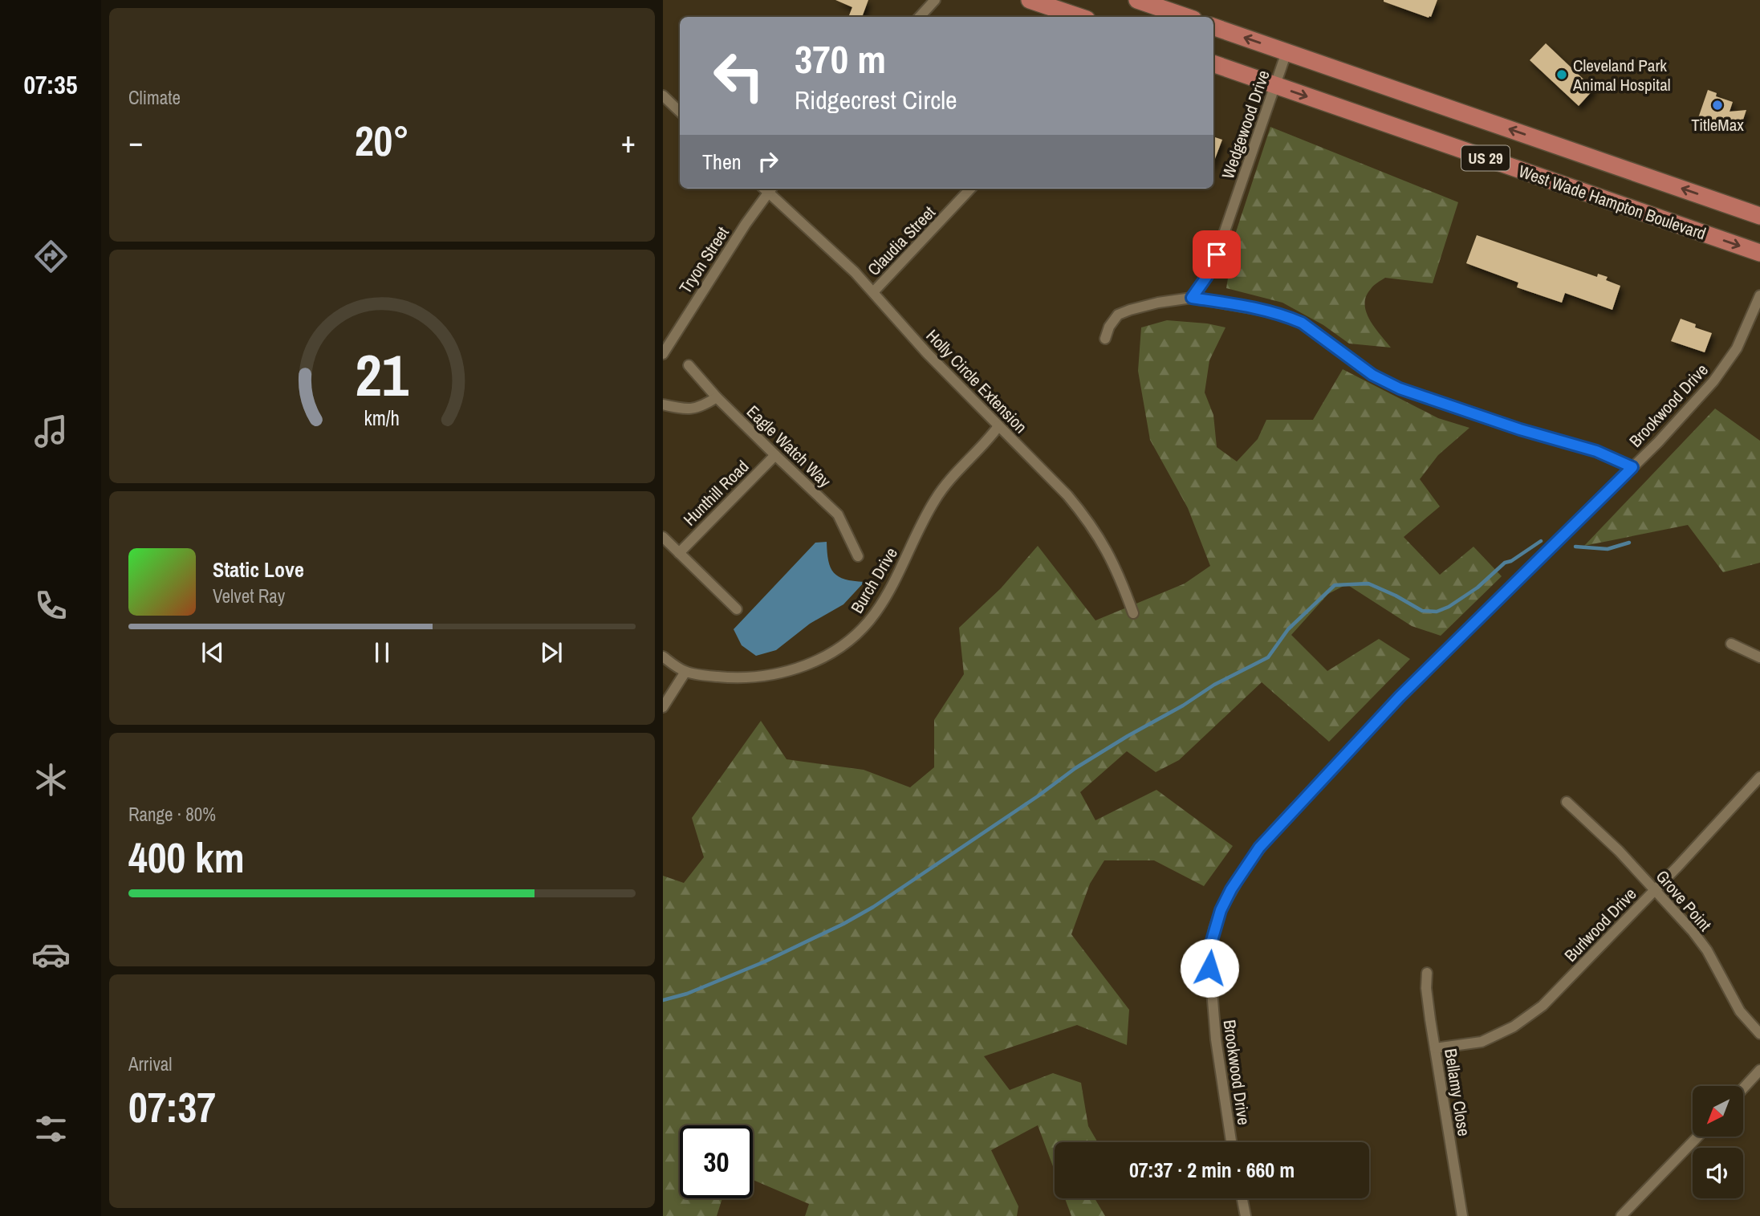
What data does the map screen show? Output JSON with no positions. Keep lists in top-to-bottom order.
{
  "streets": {
    "main road": ["US 29", "West Wade Hampton Boulevard"],
    "street": [
      "Wedgewood Drive",
      "Claudia Street",
      "Tryon Street",
      "Holly Circle Extension",
      "Brookwood Drive",
      "Eagle Watch Way",
      "Hunthill Road",
      "Burch Drive",
      "Grove Point",
      "Burlwood Drive",
      "Bellamy Close"
    ]
  },
  "crossings": [
    ["Wedgewood Drive", "US 29"],
    ["Wedgewood Drive", "West Wade Hampton Boulevard"],
    ["Claudia Street", "Holly Circle Extension"],
    ["Holly Circle Extension", "Burch Drive"],
    ["Eagle Watch Way", "Hunthill Road"],
    ["Grove Point", "Burlwood Drive"],
    ["Burlwood Drive", "Bellamy Close"]
  ],
  "places": ["Cleveland Park Animal Hospital", "TitleMax"],
  "north": "bottom left",
  "page": {
    "tabs": "07:35",
    "tile": [
      "Climate",
      ["Range · 80%", "400 km"],
      ["Arrival", "07:37"]
    ],
    "turn": ["370 m", "Ridgecrest Circle"],
    "heat": ["−", "20°", "+"],
    "then": "Then",
    "song": ["Static Love", "Velvet Ray"],
    "limit": "30",
    "trip": "07:37 · 2 min · 660 m",
    "gauge": ["21", "km/h"]
  }
}
